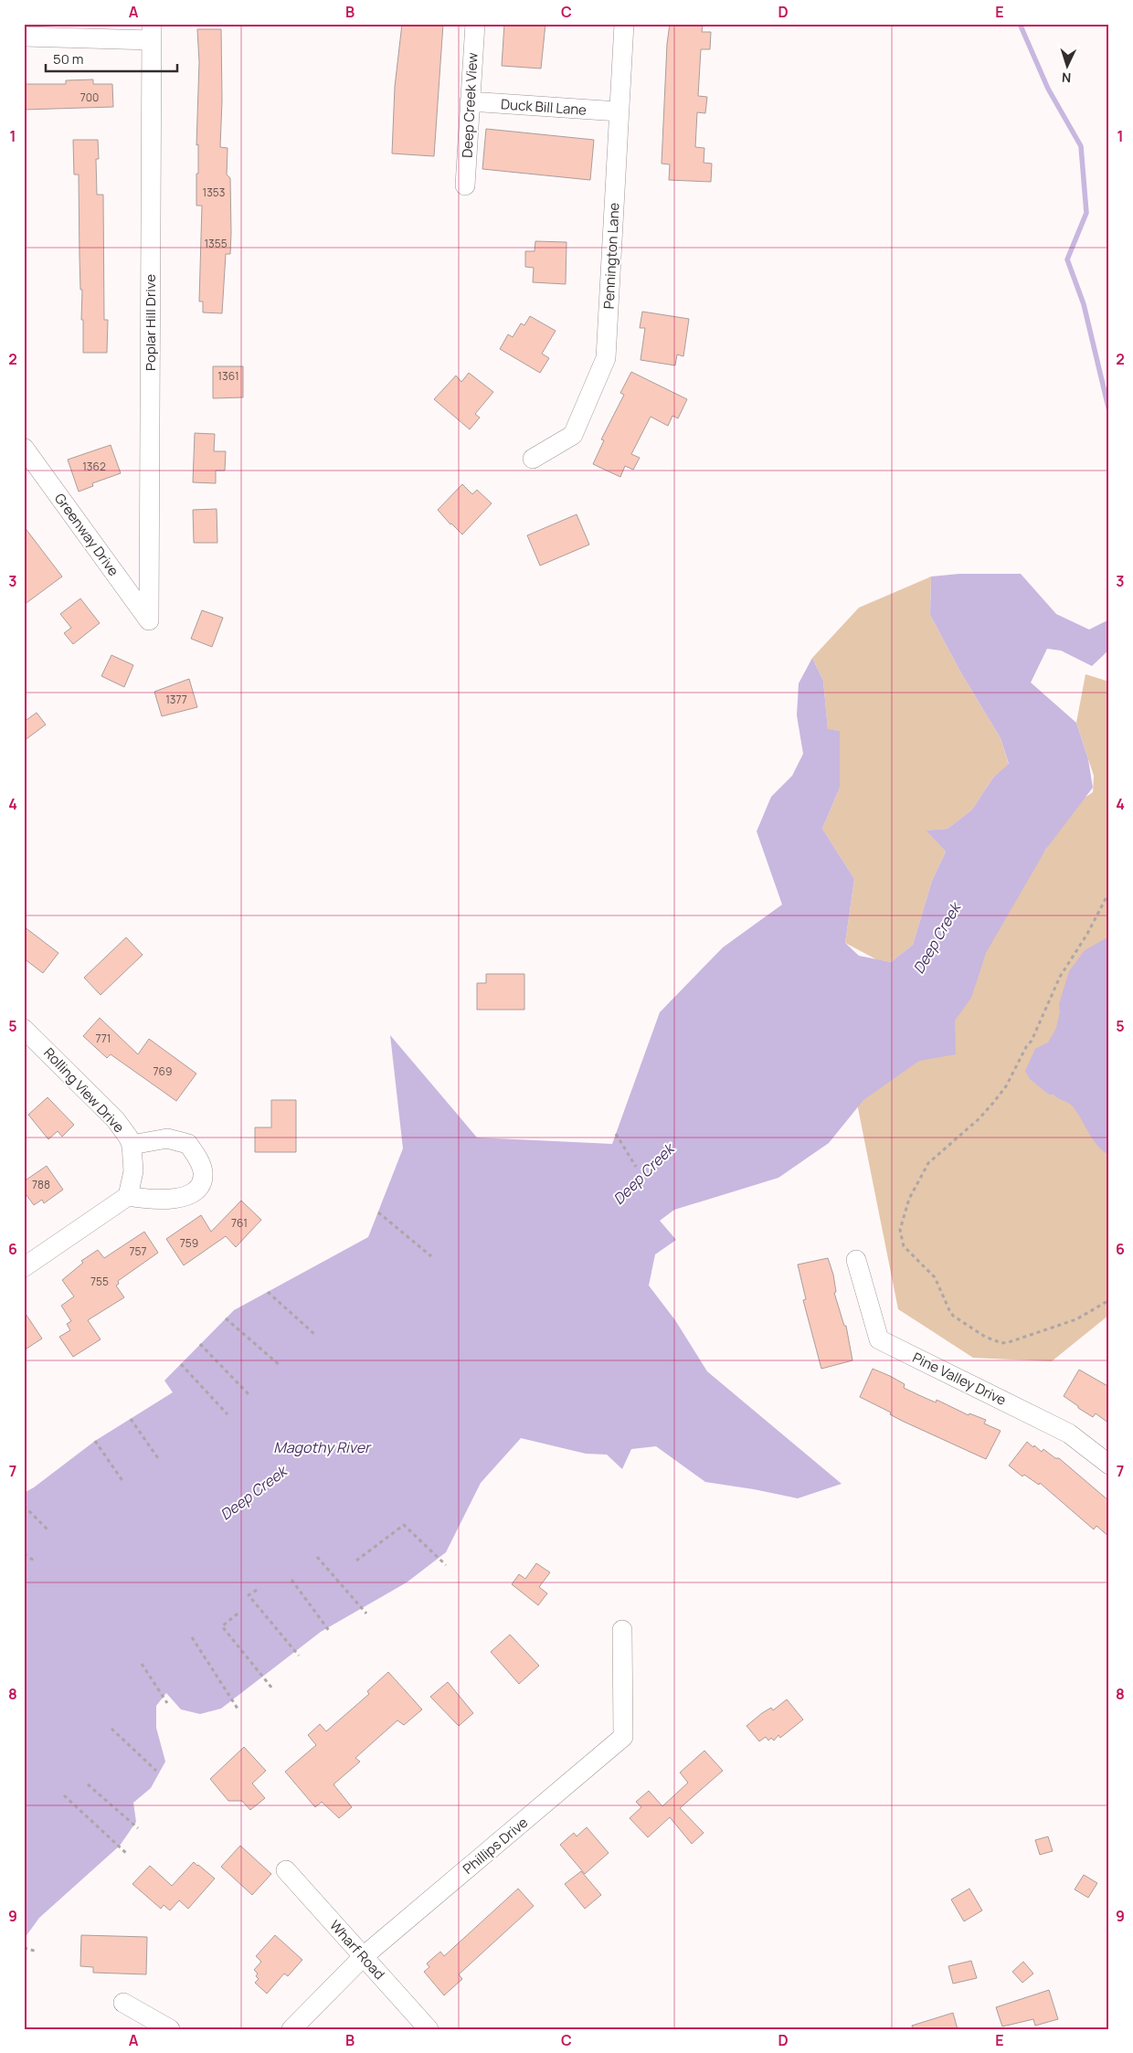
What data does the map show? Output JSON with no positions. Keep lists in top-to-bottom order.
{
  "streets": {
    "street": [
      "Deep Creek View",
      "Duck Bill Lane",
      "Pennington Lane",
      "Poplar Hill Drive",
      "Greenway Drive",
      "Rolling View Drive",
      "Pine Valley Drive",
      "Phillips Drive",
      "Wharf Road"
    ]
  },
  "crossings": [
    ["Deep Creek View", "Duck Bill Lane"],
    ["Duck Bill Lane", "Pennington Lane"],
    ["Poplar Hill Drive", "Greenway Drive"],
    ["Phillips Drive", "Wharf Road"]
  ],
  "water": ["Deep Creek", "Magothy River"],
  "house_numbers": [
    "700",
    "1353",
    "1355",
    "1361",
    "1362",
    "1377",
    "771",
    "769",
    "788",
    "761",
    "759",
    "757",
    "755"
  ],
  "scale_bar": "50 m",
  "north": "bottom",
  "grid": {
    "columns": [
      "A",
      "B",
      "C",
      "D",
      "E"
    ],
    "rows": [
      "1",
      "2",
      "3",
      "4",
      "5",
      "6",
      "7",
      "8",
      "9"
    ]
  }
}
